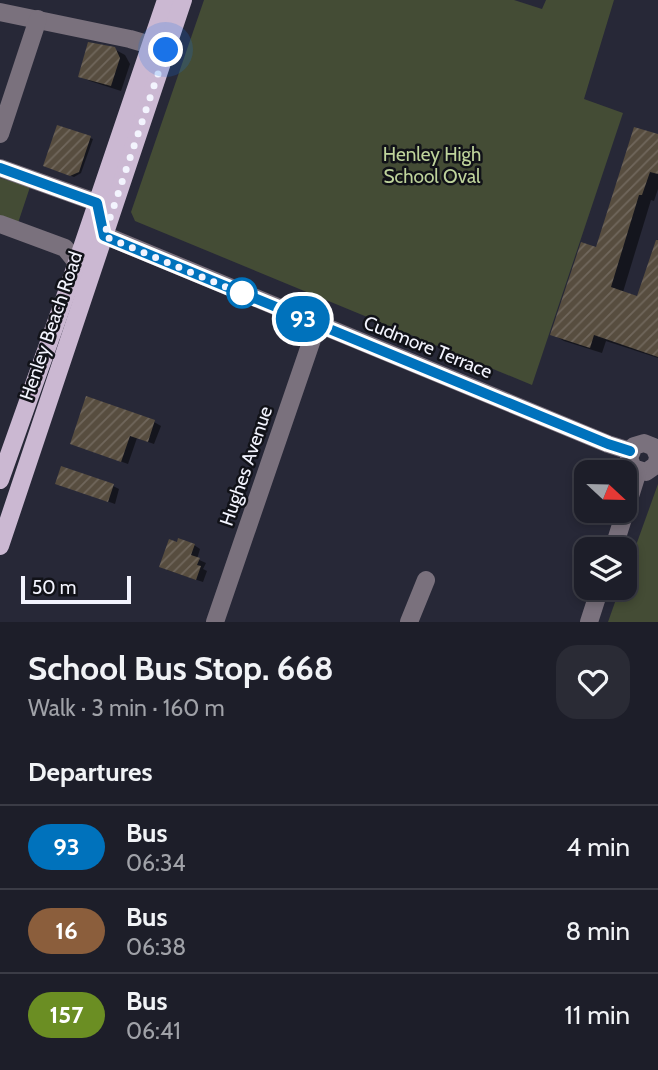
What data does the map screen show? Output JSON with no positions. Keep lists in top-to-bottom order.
{
  "streets": {
    "main road": ["Henley Beach Road"],
    "street": ["Cudmore Terrace", "Hughes Avenue"]
  },
  "crossings": [
    ["Henley Beach Road", "Cudmore Terrace"],
    ["Cudmore Terrace", "Hughes Avenue"]
  ],
  "parks": ["Henley High School Oval"],
  "lines": ["bus line 93"],
  "scale_bar": "50 m",
  "north": "right",
  "page": {
    "on_map": "93",
    "scale": "50 m",
    "heading": [
      ["School Bus Stop. 668", "Walk · 3 min · 160 m"],
      "Departures"
    ],
    "list": [
      {
        "mark": "93",
        "name": "Bus",
        "note": "06:34",
        "value": "4 min"
      },
      {
        "mark": "16",
        "name": "Bus",
        "note": "06:38",
        "value": "8 min"
      },
      {
        "mark": "157",
        "name": "Bus",
        "note": "06:41",
        "value": "11 min"
      }
    ]
  }
}
